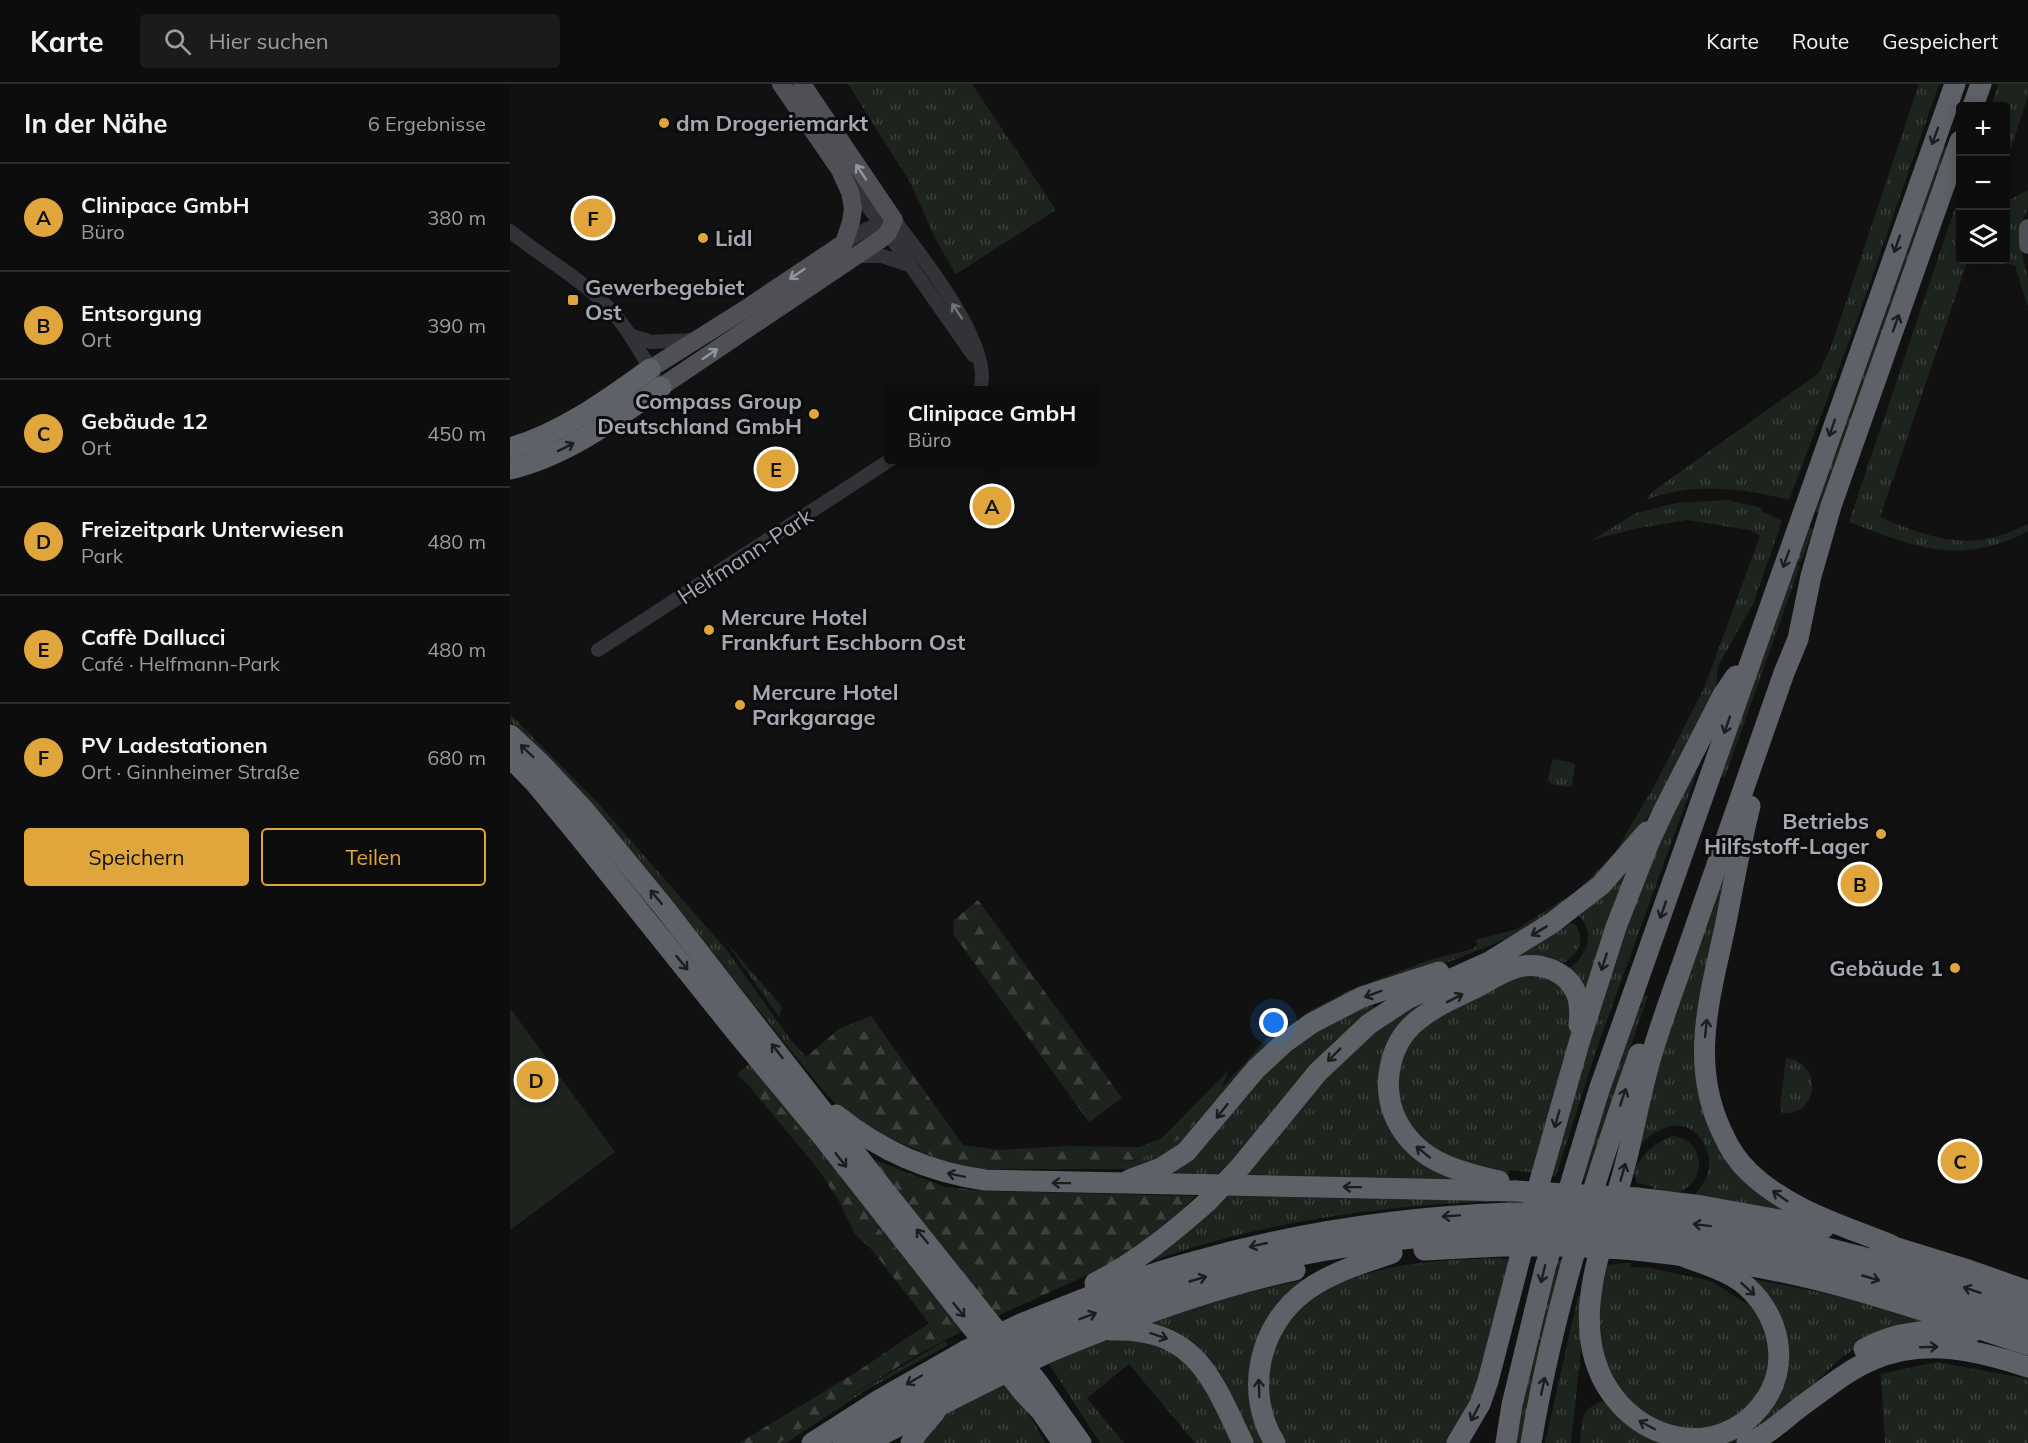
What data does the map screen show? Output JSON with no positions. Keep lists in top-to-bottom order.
{
  "streets": {
    "street": ["Helfmann-Park"]
  },
  "places": {
    "other": [
      "dm Drogeriemarkt",
      "Lidl",
      "Compass Group Deutschland GmbH",
      "Mercure Hotel Frankfurt Eschborn Ost",
      "Mercure Hotel Parkgarage",
      "Betriebs Hilfsstoff-Lager",
      "Gebäude 1"
    ],
    "transit": ["Gewerbegebiet Ost"]
  },
  "page": {
    "header": "Karte",
    "search": "Hier suchen",
    "nav": ["Karte", "Route", "Gespeichert"],
    "heading": ["In der Nähe", "6 Ergebnisse"],
    "map_buttons": ["+", "−"],
    "list": [
      {
        "mark": "A",
        "name": "Clinipace GmbH",
        "note": "Büro",
        "value": "380 m"
      },
      {
        "mark": "B",
        "name": "Entsorgung",
        "note": "Ort",
        "value": "390 m"
      },
      {
        "mark": "C",
        "name": "Gebäude 12",
        "note": "Ort",
        "value": "450 m"
      },
      {
        "mark": "D",
        "name": "Freizeitpark Unterwiesen",
        "note": "Park",
        "value": "480 m"
      },
      {
        "mark": "E",
        "name": "Caffè Dallucci",
        "note": "Café · Helfmann-Park",
        "value": "480 m"
      },
      {
        "mark": "F",
        "name": "PV Ladestationen",
        "note": "Ort · Ginnheimer Straße",
        "value": "680 m"
      }
    ],
    "pins": [
      "F",
      "E",
      "A",
      "B",
      "D",
      "C"
    ],
    "popup": ["Clinipace GmbH", "Büro"],
    "buttons": ["Speichern", "Teilen"]
  }
}
